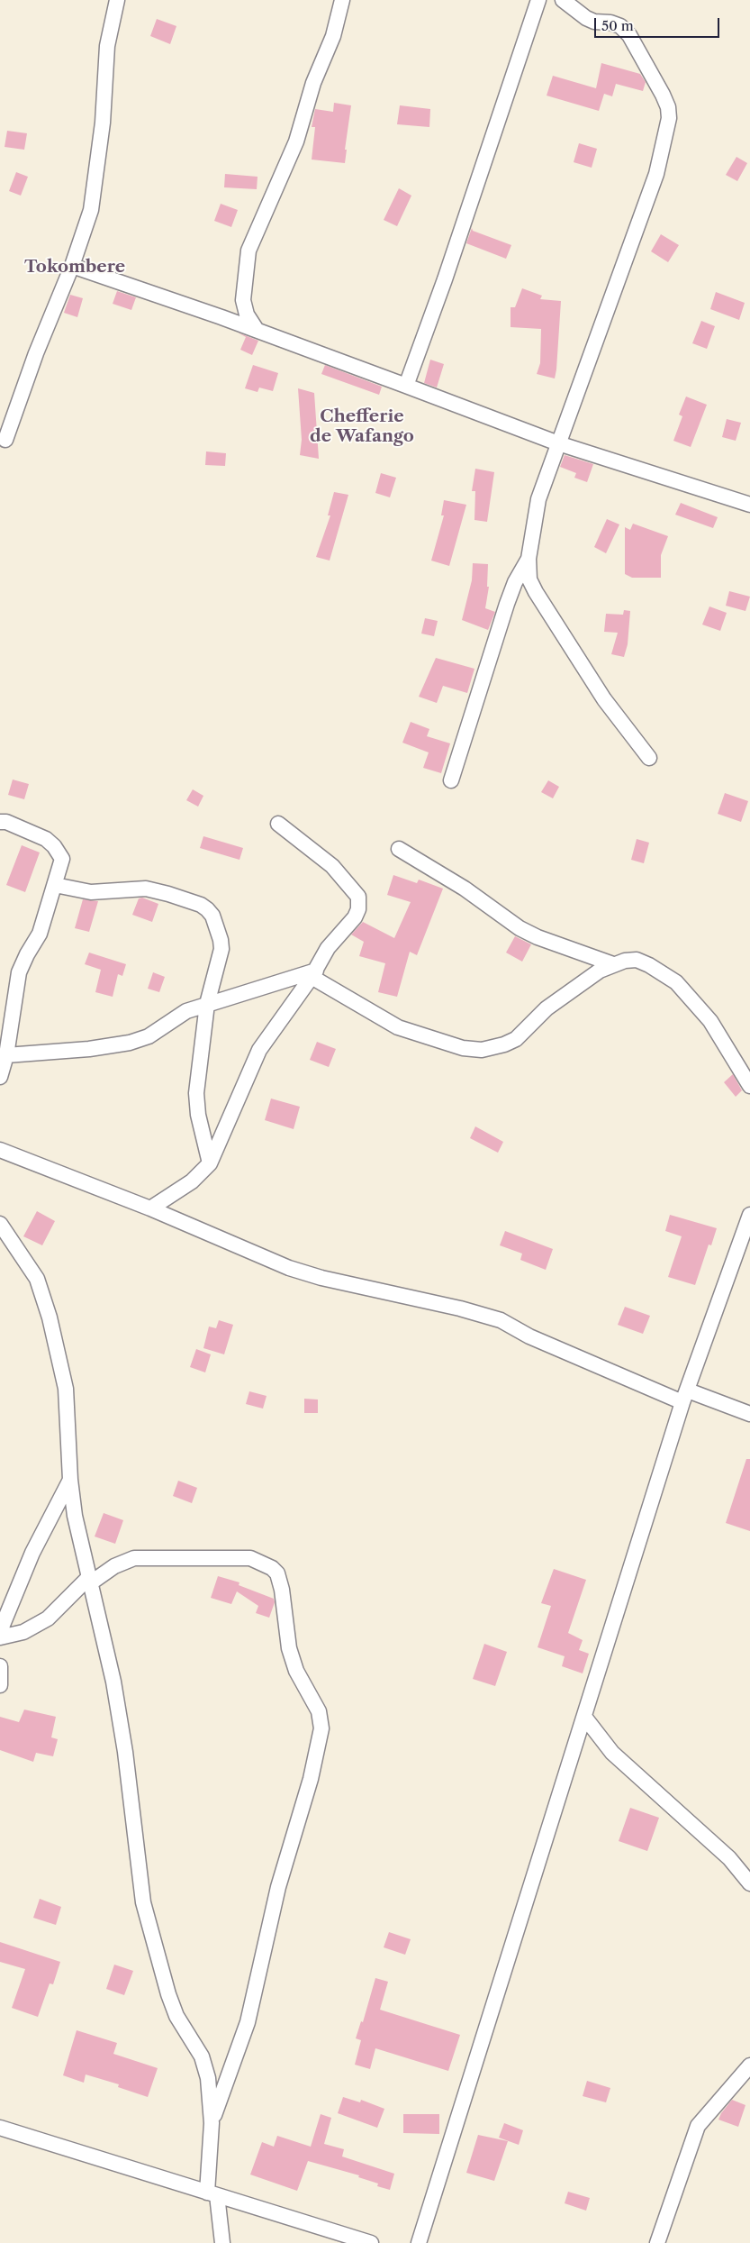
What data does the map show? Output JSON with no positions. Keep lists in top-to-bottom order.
{
  "districts": ["Tokombere", "Chefferie de Wafango"],
  "scale_bar": "50 m"
}
